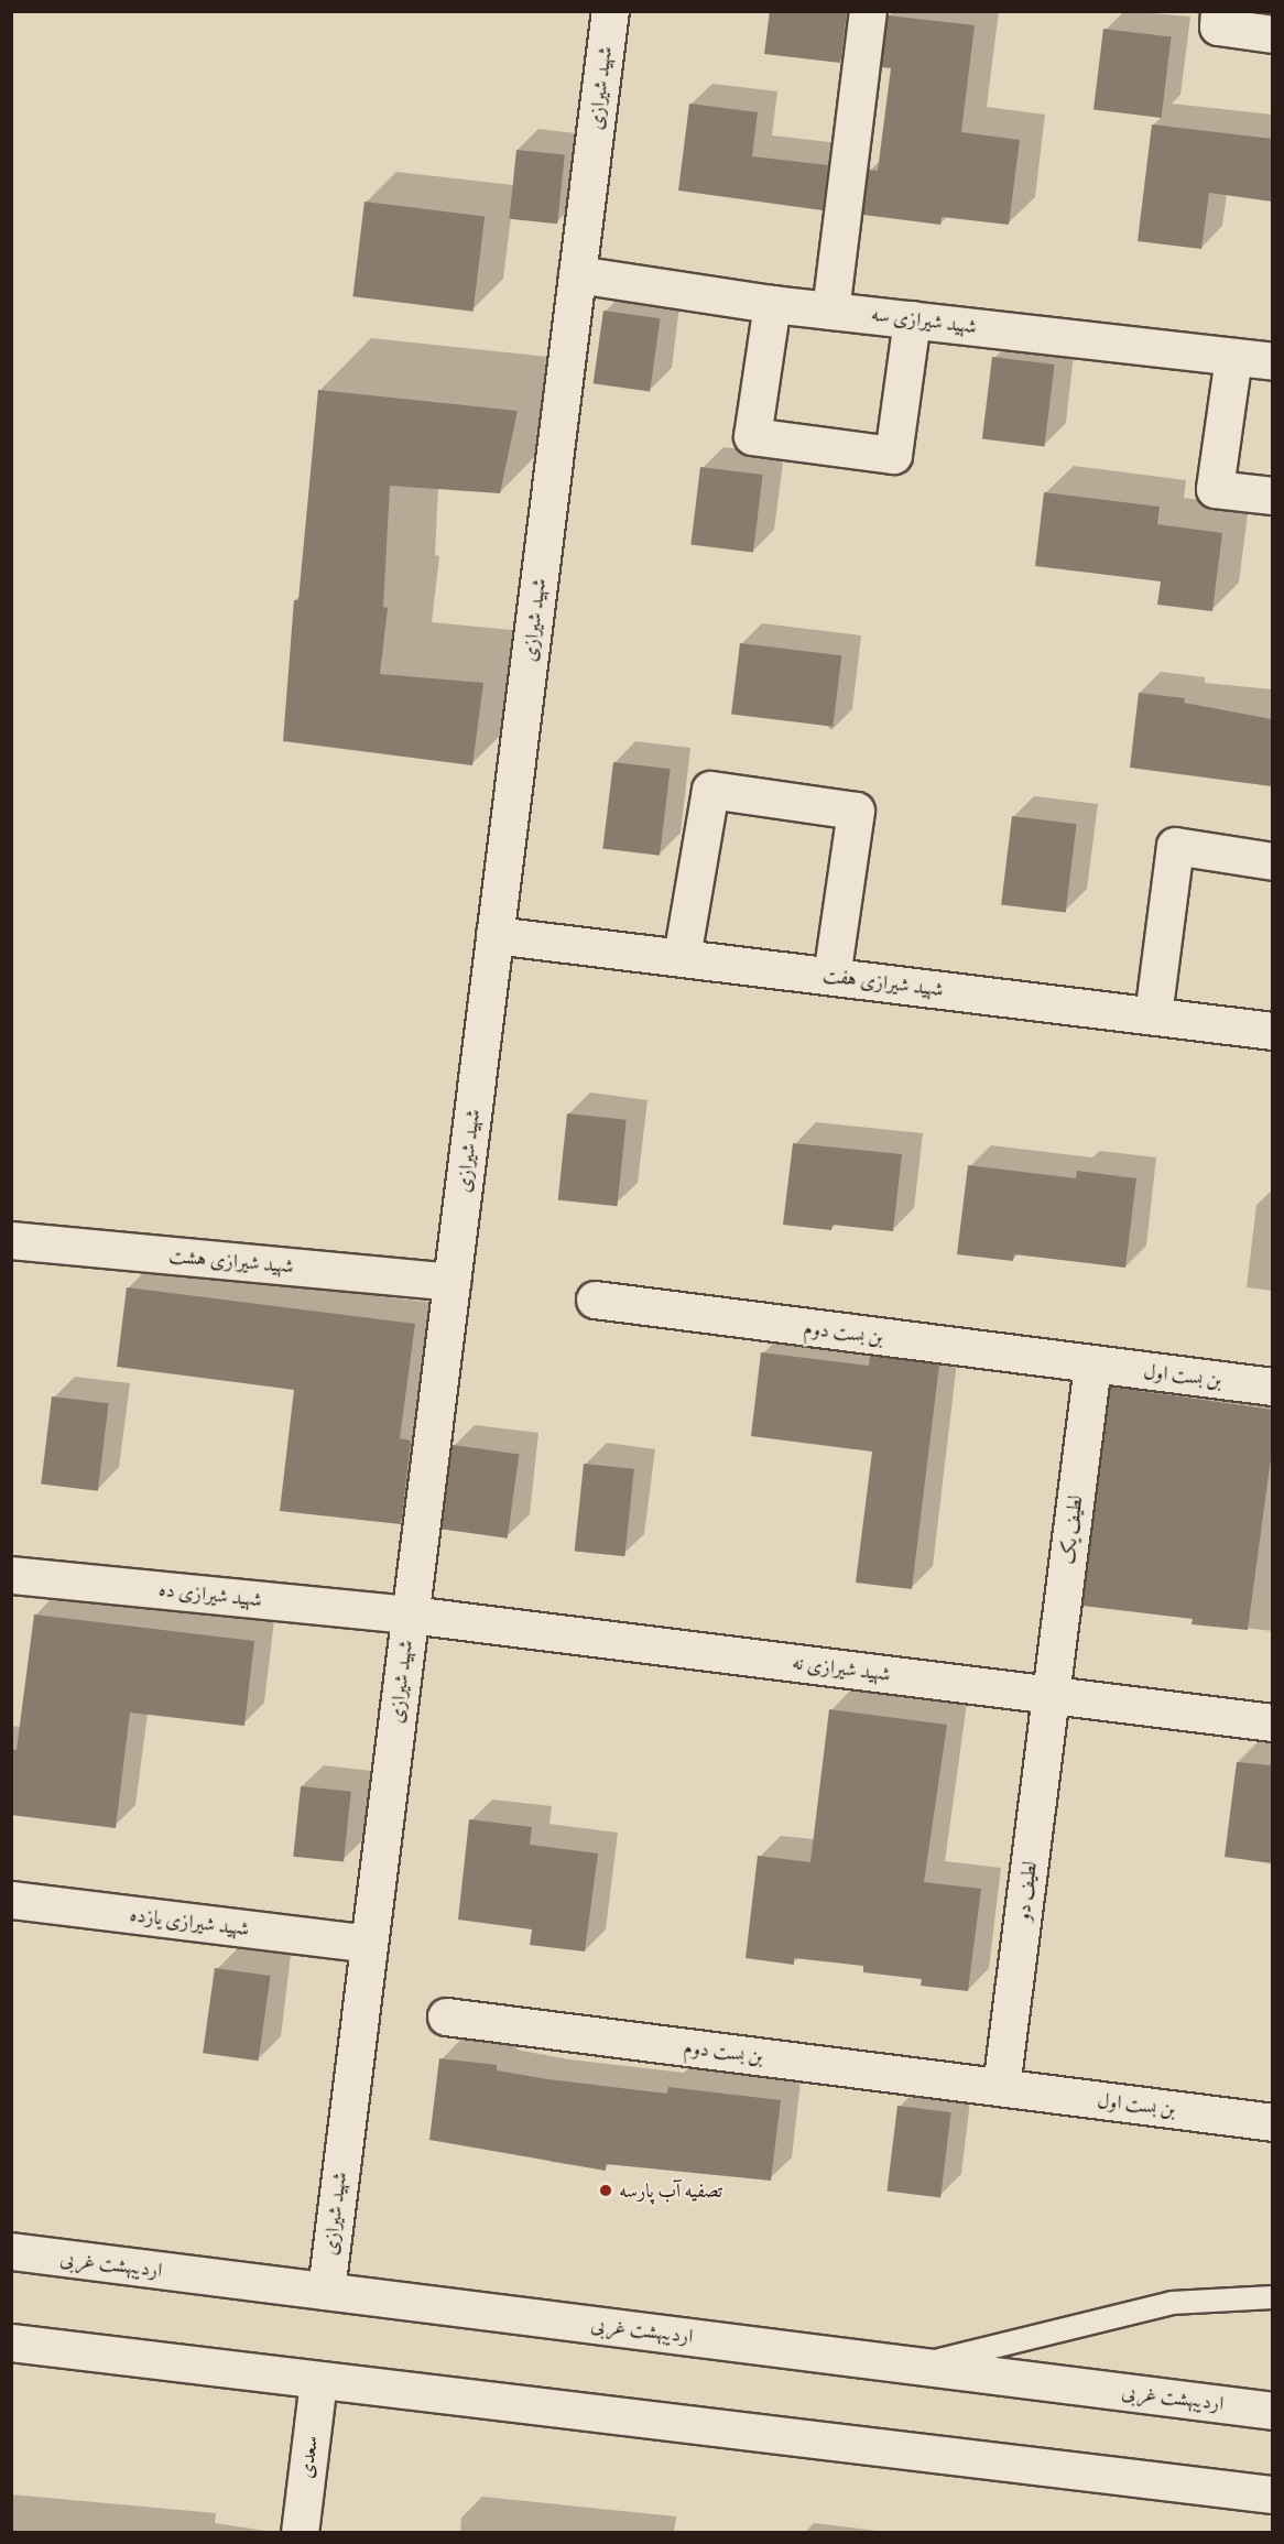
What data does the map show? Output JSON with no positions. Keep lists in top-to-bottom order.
{
  "streets": {
    "street": [
      "شهید شیرازی",
      "شهید شیرازی سه",
      "شهید شیرازی هفت",
      "شهید شیرازی هشت",
      "بن بست دوم",
      "بن بست اول",
      "لطیف یک",
      "شهید شیرازی ده",
      "شهید شیرازی نه",
      "لطیف دو",
      "شهید شیرازی یازده",
      "اردیبهشت غربی",
      "سعدی"
    ]
  },
  "crossings": [
    ["شهید شیرازی", "شهید شیرازی سه"],
    ["شهید شیرازی", "شهید شیرازی هفت"],
    ["شهید شیرازی", "شهید شیرازی هشت"],
    ["شهید شیرازی", "شهید شیرازی ده"],
    ["شهید شیرازی", "شهید شیرازی نه"],
    ["شهید شیرازی", "شهید شیرازی یازده"],
    ["شهید شیرازی", "اردیبهشت غربی"],
    ["بن بست دوم", "بن بست اول"],
    ["بن بست دوم", "لطیف یک"],
    ["بن بست دوم", "لطیف دو"],
    ["بن بست اول", "لطیف یک"],
    ["بن بست اول", "لطیف دو"],
    ["لطیف یک", "شهید شیرازی نه"],
    ["لطیف یک", "لطیف دو"],
    ["شهید شیرازی ده", "شهید شیرازی نه"],
    ["شهید شیرازی نه", "لطیف دو"]
  ],
  "places": ["تصفیه آب پارسه"]
}
